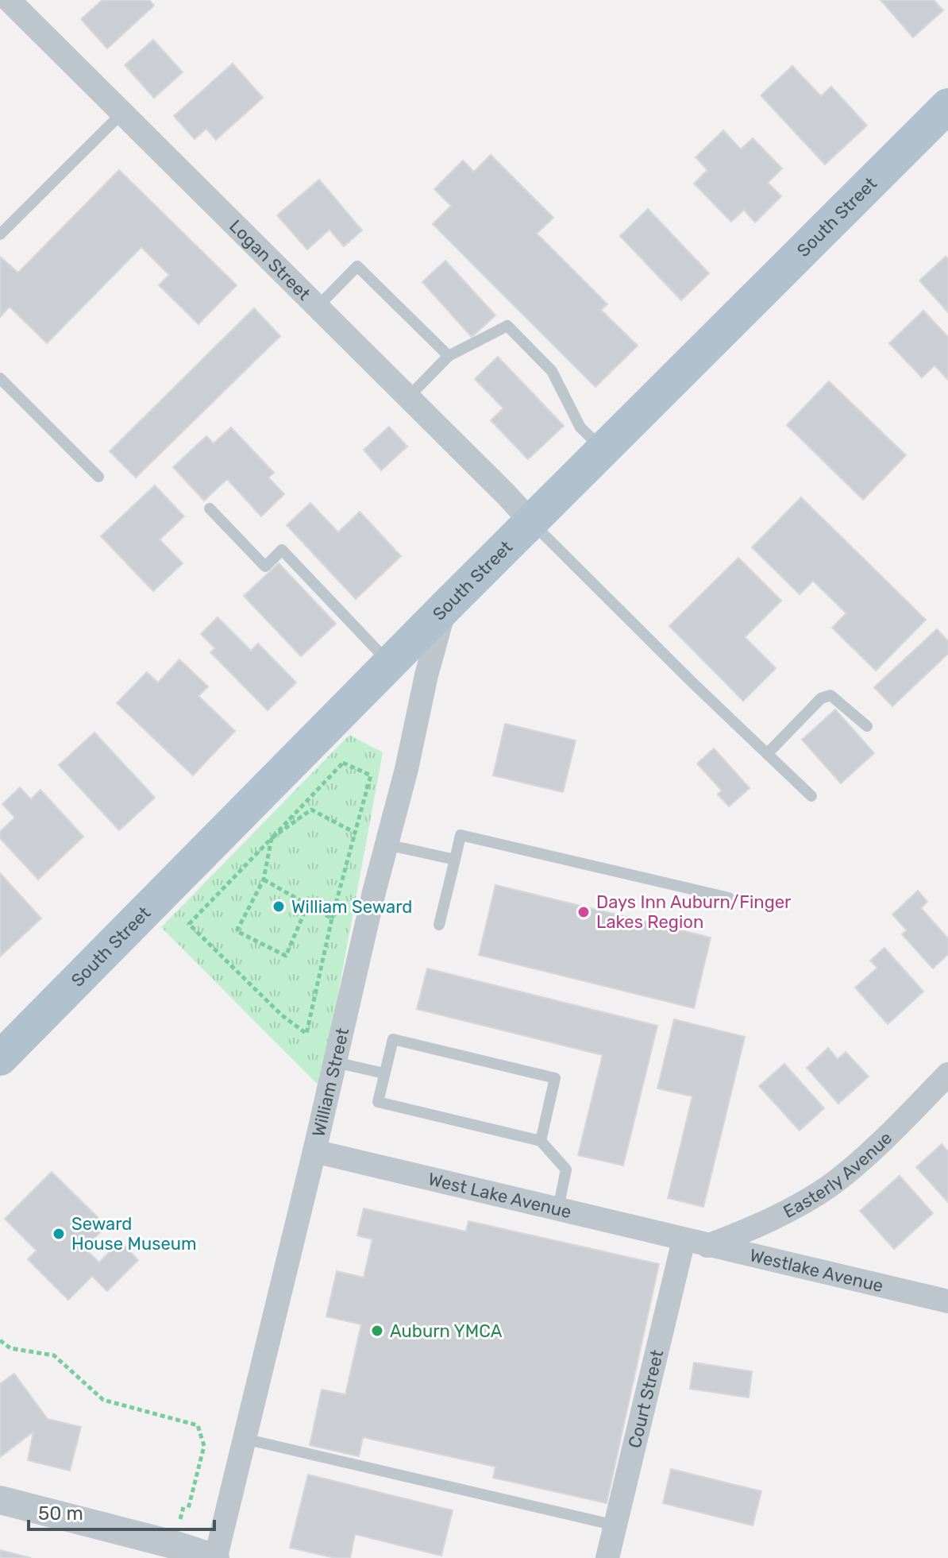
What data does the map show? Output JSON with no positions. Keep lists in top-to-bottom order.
{
  "streets": {
    "main road": ["South Street"],
    "street": [
      "Logan Street",
      "William Street",
      "Easterly Avenue",
      "West Lake Avenue",
      "Westlake Avenue",
      "Court Street"
    ]
  },
  "crossings": [
    ["South Street", "Logan Street"],
    ["South Street", "William Street"],
    ["William Street", "West Lake Avenue"],
    ["Easterly Avenue", "Westlake Avenue"],
    ["West Lake Avenue", "Westlake Avenue"],
    ["West Lake Avenue", "Court Street"],
    ["Westlake Avenue", "Court Street"]
  ],
  "places": [
    "William Seward",
    "Days Inn Auburn/Finger Lakes Region",
    "Seward House Museum",
    "Auburn YMCA"
  ],
  "scale_bar": "50 m"
}
